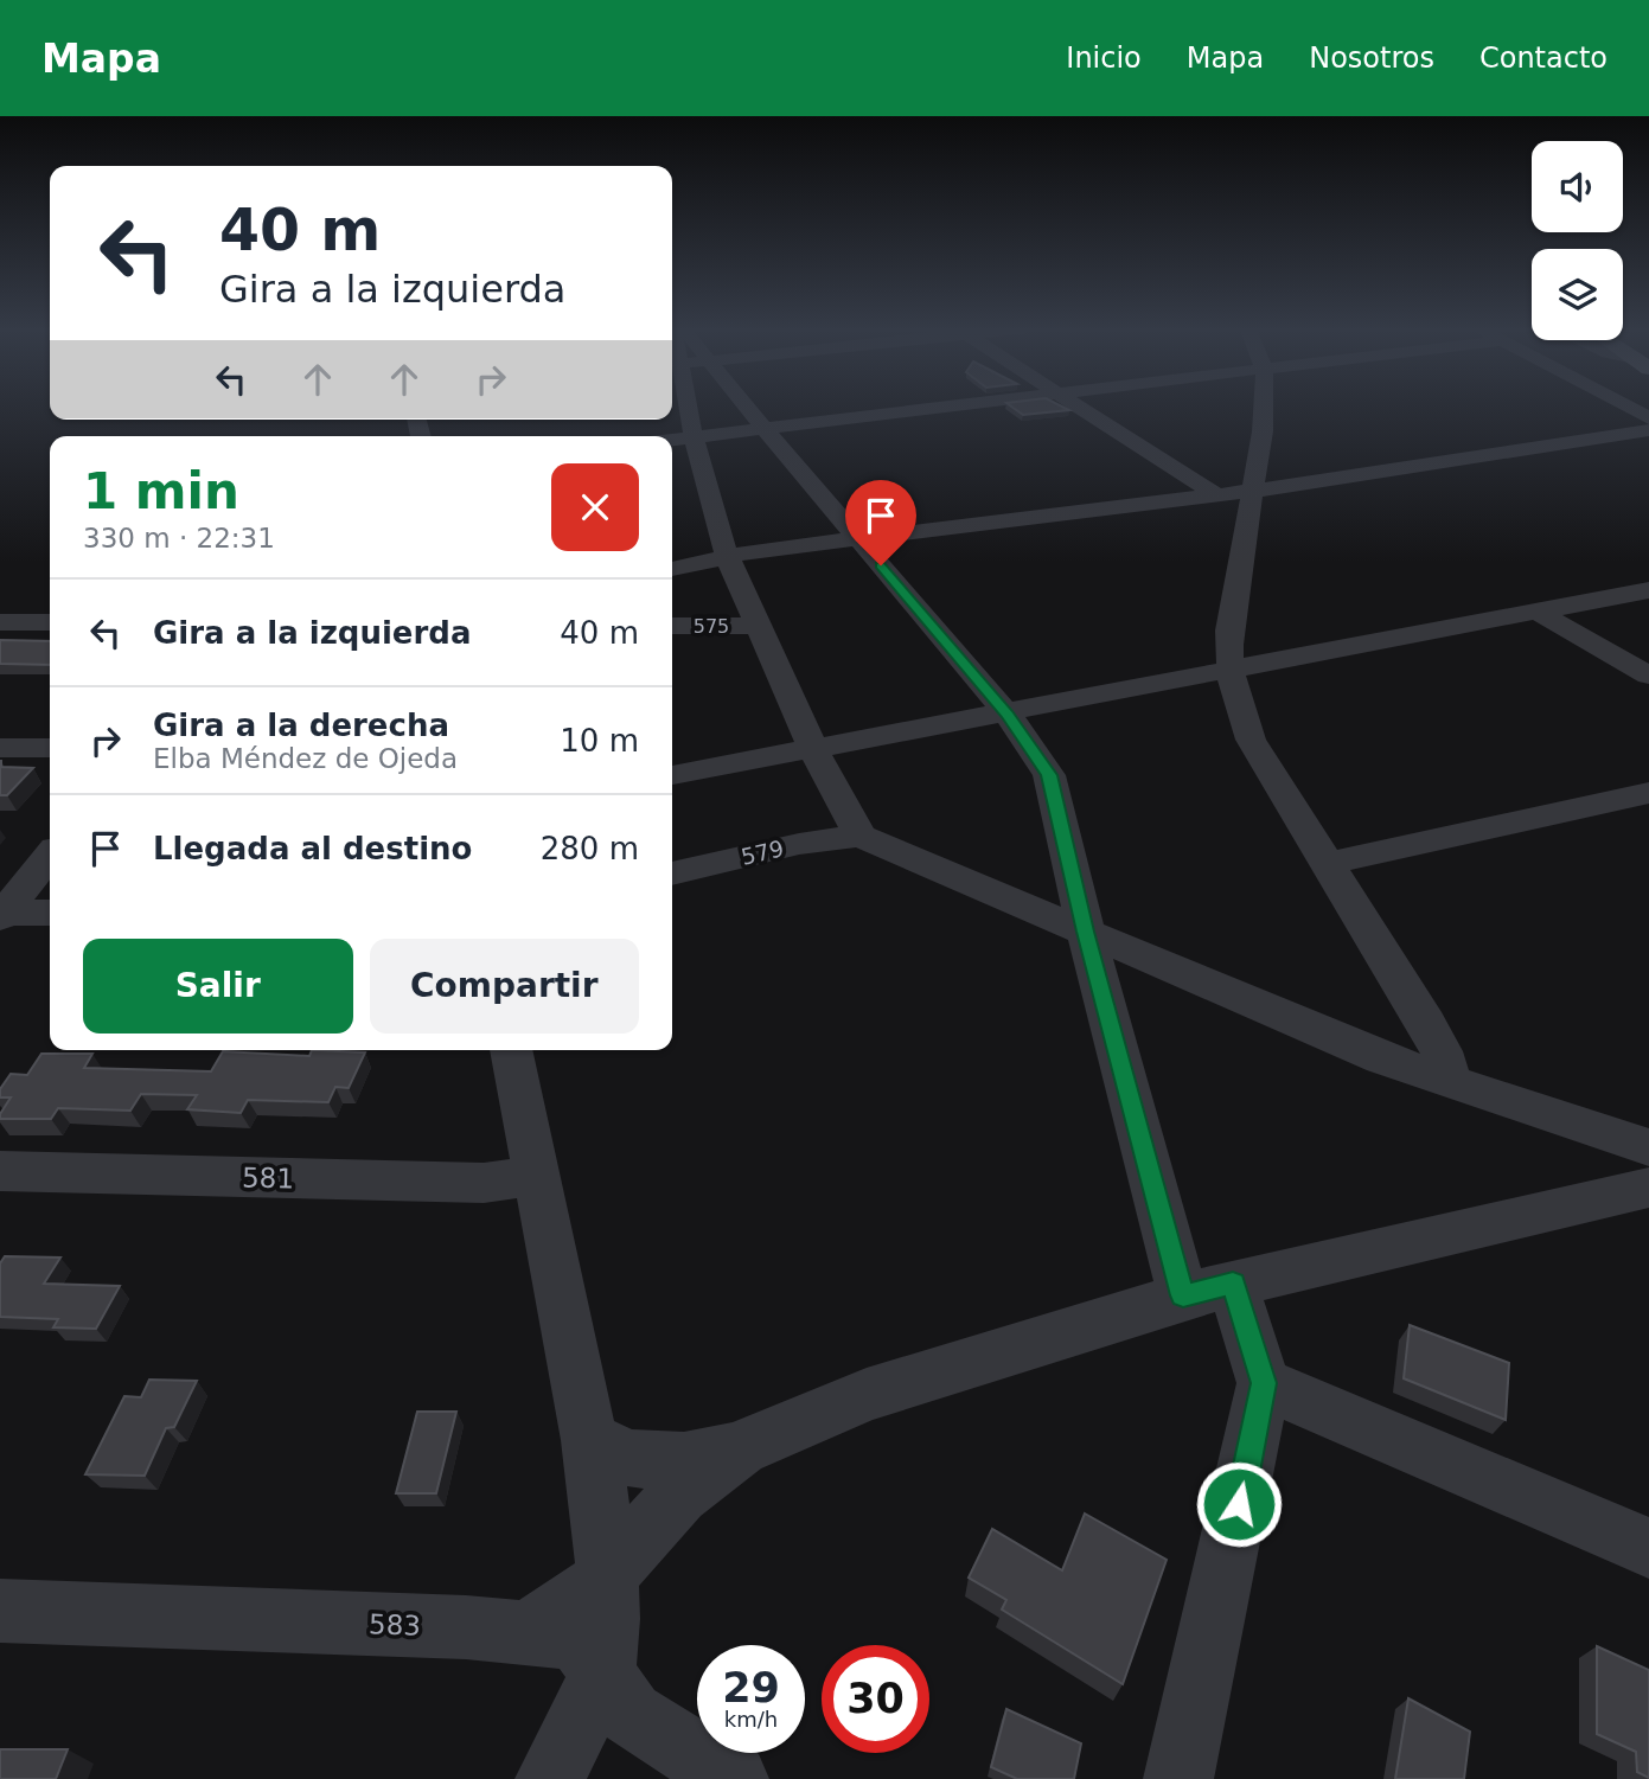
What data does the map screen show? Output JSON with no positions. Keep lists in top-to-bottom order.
{
  "streets": {
    "street": [
      "575",
      "579",
      "581",
      "583"
    ]
  },
  "page": {
    "header": "Mapa",
    "nav": [
      "Inicio",
      "Mapa",
      "Nosotros",
      "Contacto"
    ],
    "turn": ["40 m", "Gira a la izquierda"],
    "heading": ["1 min", "330 m · 22:31"],
    "list": [
      {
        "name": "Gira a la izquierda",
        "value": "40 m"
      },
      {
        "name": "Gira a la derecha",
        "note": "Elba Méndez de Ojeda",
        "value": "10 m"
      },
      {
        "name": "Llegada al destino",
        "value": "280 m"
      }
    ],
    "buttons": ["Salir", "Compartir"],
    "speed": "29 km/h",
    "limit": "30"
  }
}
